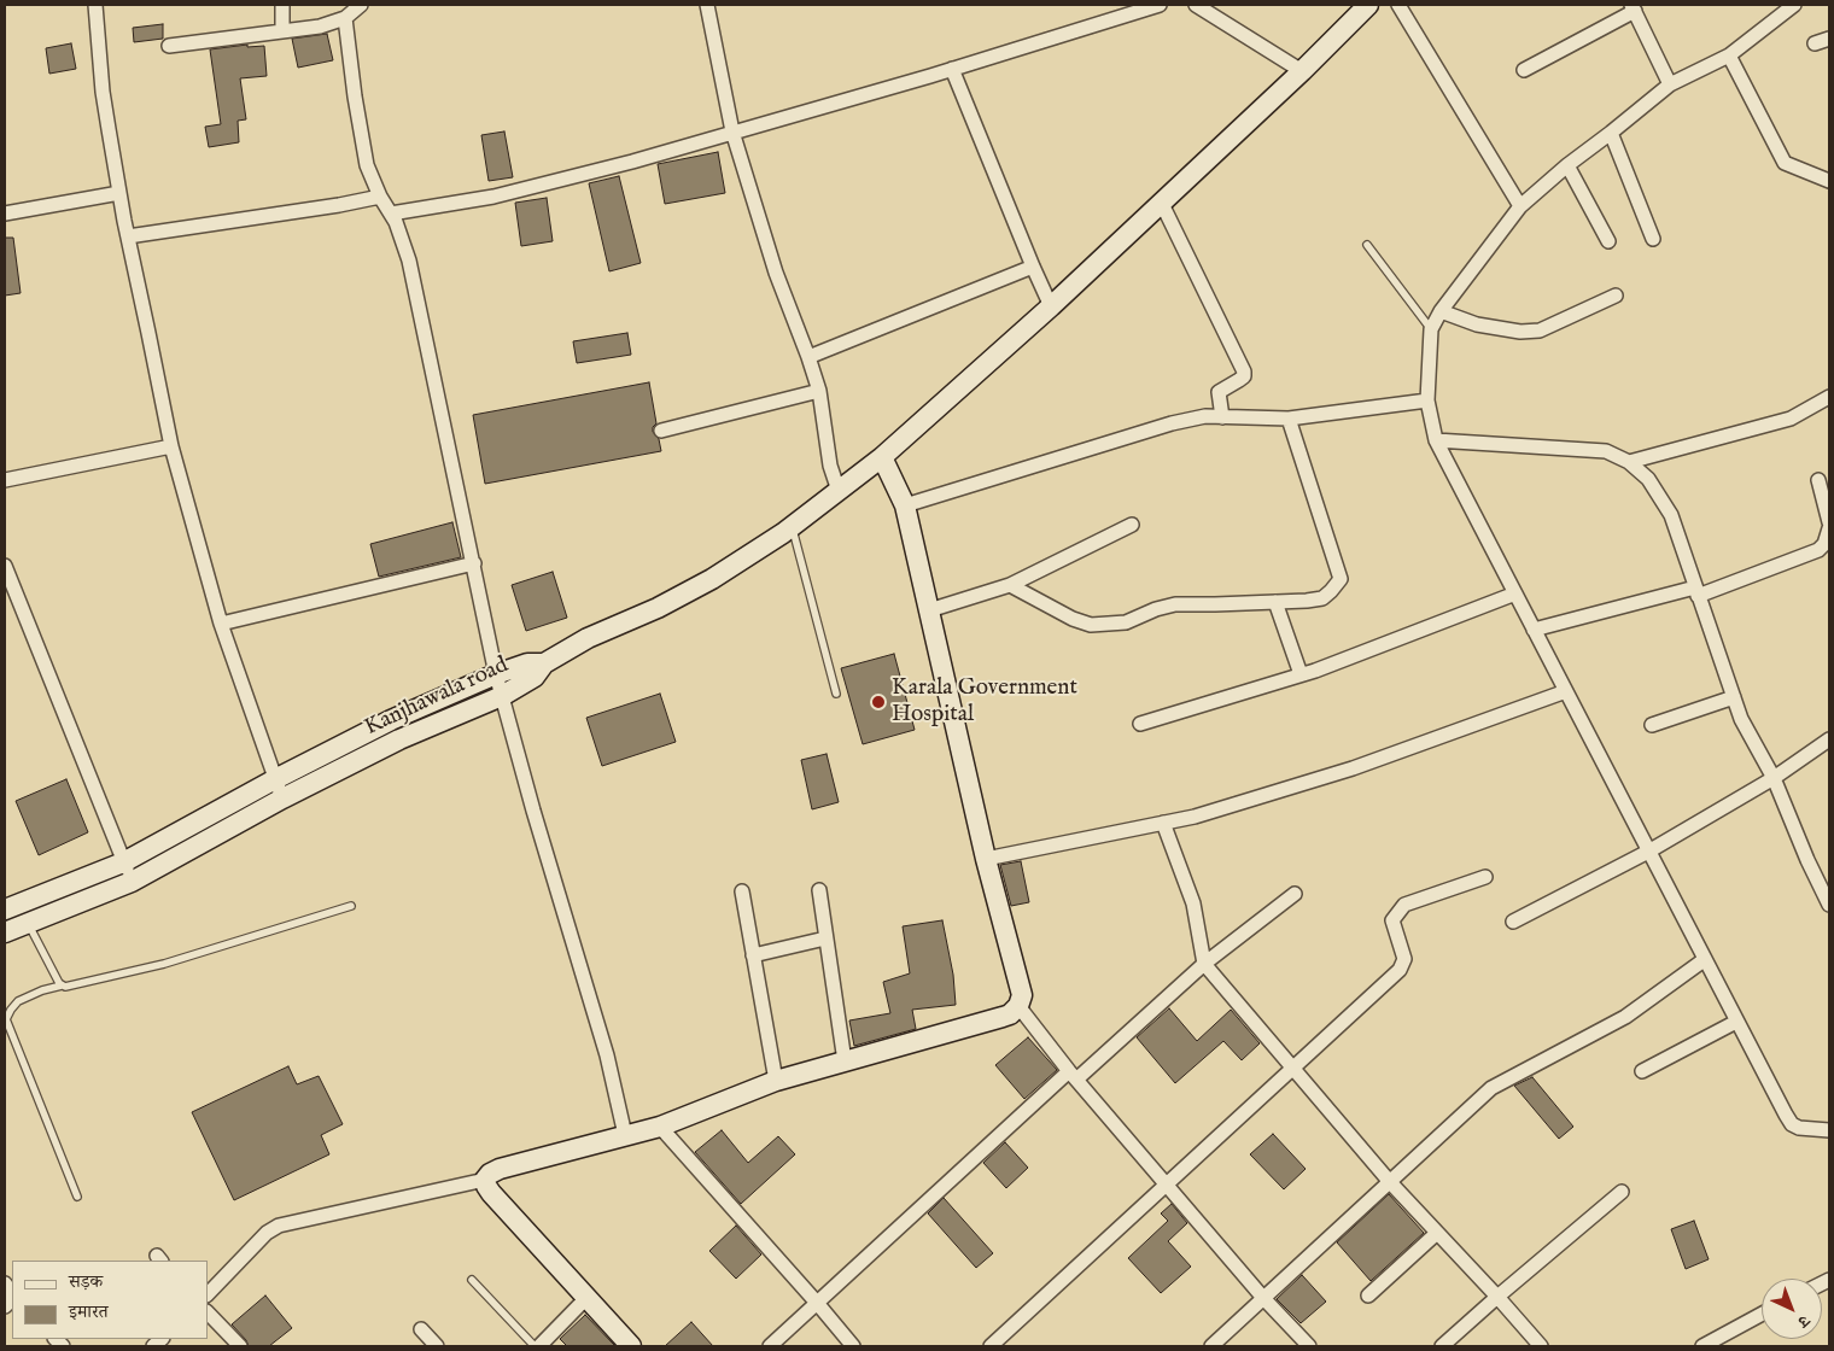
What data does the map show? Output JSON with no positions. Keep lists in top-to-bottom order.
{
  "streets": {
    "main road": ["Kanjhawala road"]
  },
  "places": ["Karala Government Hospital"],
  "legend": ["सड़क", "इमारत"],
  "north": "bottom right"
}
